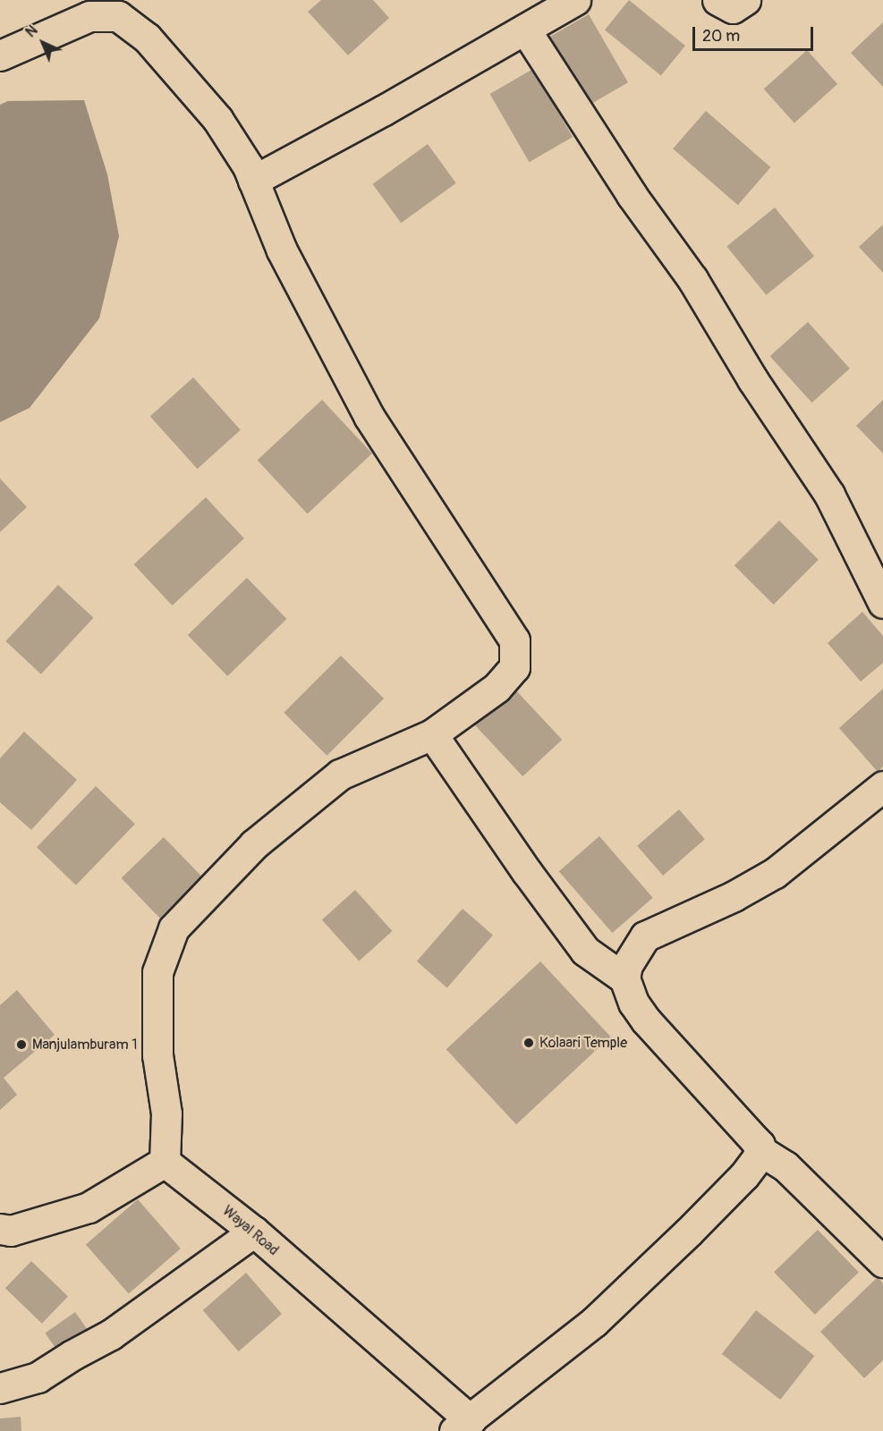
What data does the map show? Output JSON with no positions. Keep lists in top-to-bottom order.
{
  "streets": {
    "street": ["Wayal Road"]
  },
  "places": ["Kolaari Temple", "Manjulamburam 1"],
  "scale_bar": "20 m",
  "north": "top left"
}
